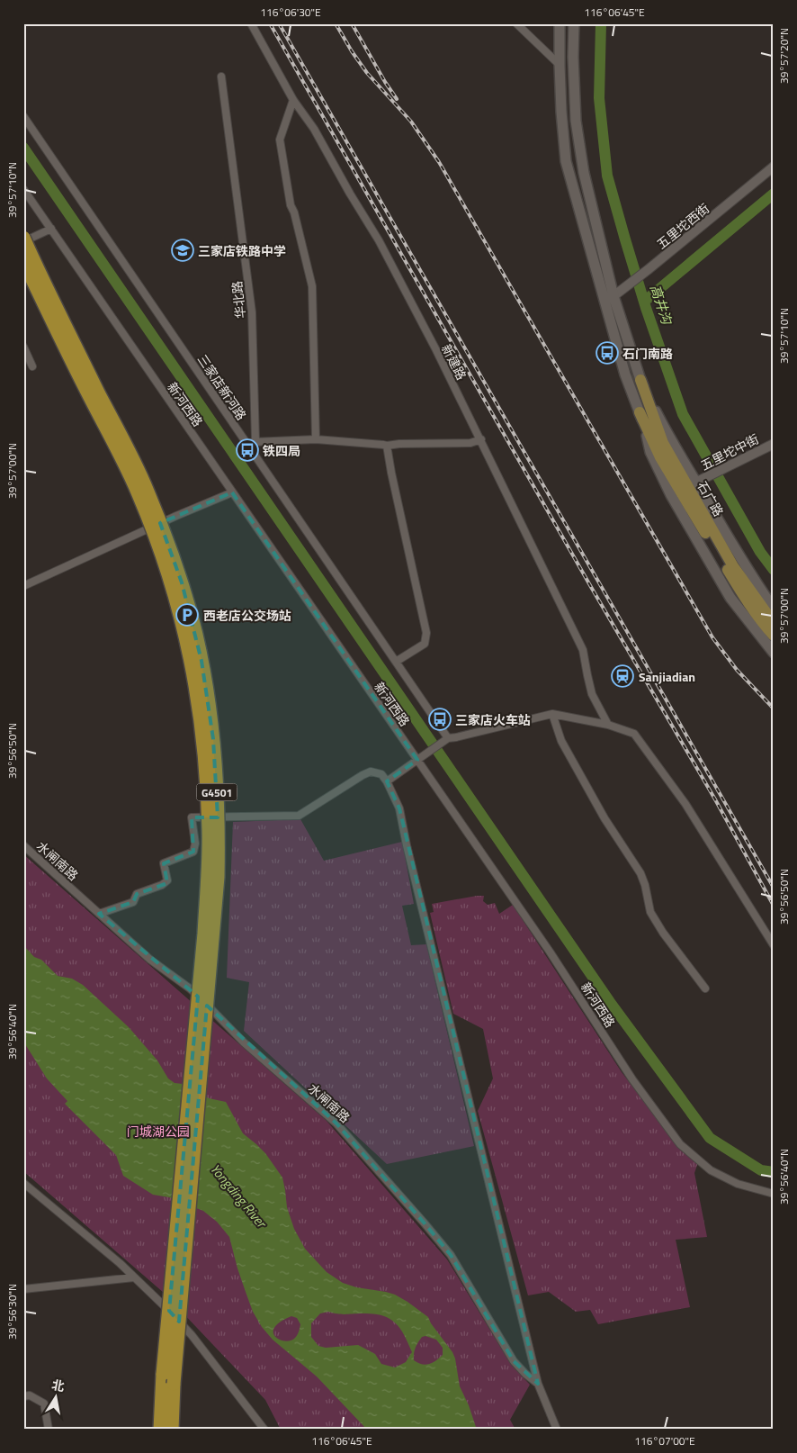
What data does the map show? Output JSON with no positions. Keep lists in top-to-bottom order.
{
  "streets": {
    "highway": ["G4501"],
    "main road": ["石广路"],
    "street": [
      "五里坨西街",
      "华北路",
      "新建路",
      "三家店新河路",
      "新河西路",
      "五里坨中街",
      "水闸南路"
    ]
  },
  "water": ["高井沟", "Yongding River"],
  "parks": ["门城湖公园"],
  "places": {
    "school or university": ["三家店铁路中学"],
    "bus stop": ["石门南路", "铁四局", "三家店火车站"],
    "parking": ["西老店公交场站"],
    "station": ["Sanjiadian"]
  },
  "north": "top",
  "coordinates": [
    "116°06'30\"E",
    "116°06'45\"E",
    "39°57'20\"N",
    "39°57'10\"N",
    "39°57'00\"N",
    "39°56'50\"N",
    "39°56'40\"N",
    "39°56'30\"N",
    "116°07'00\"E"
  ]
}
